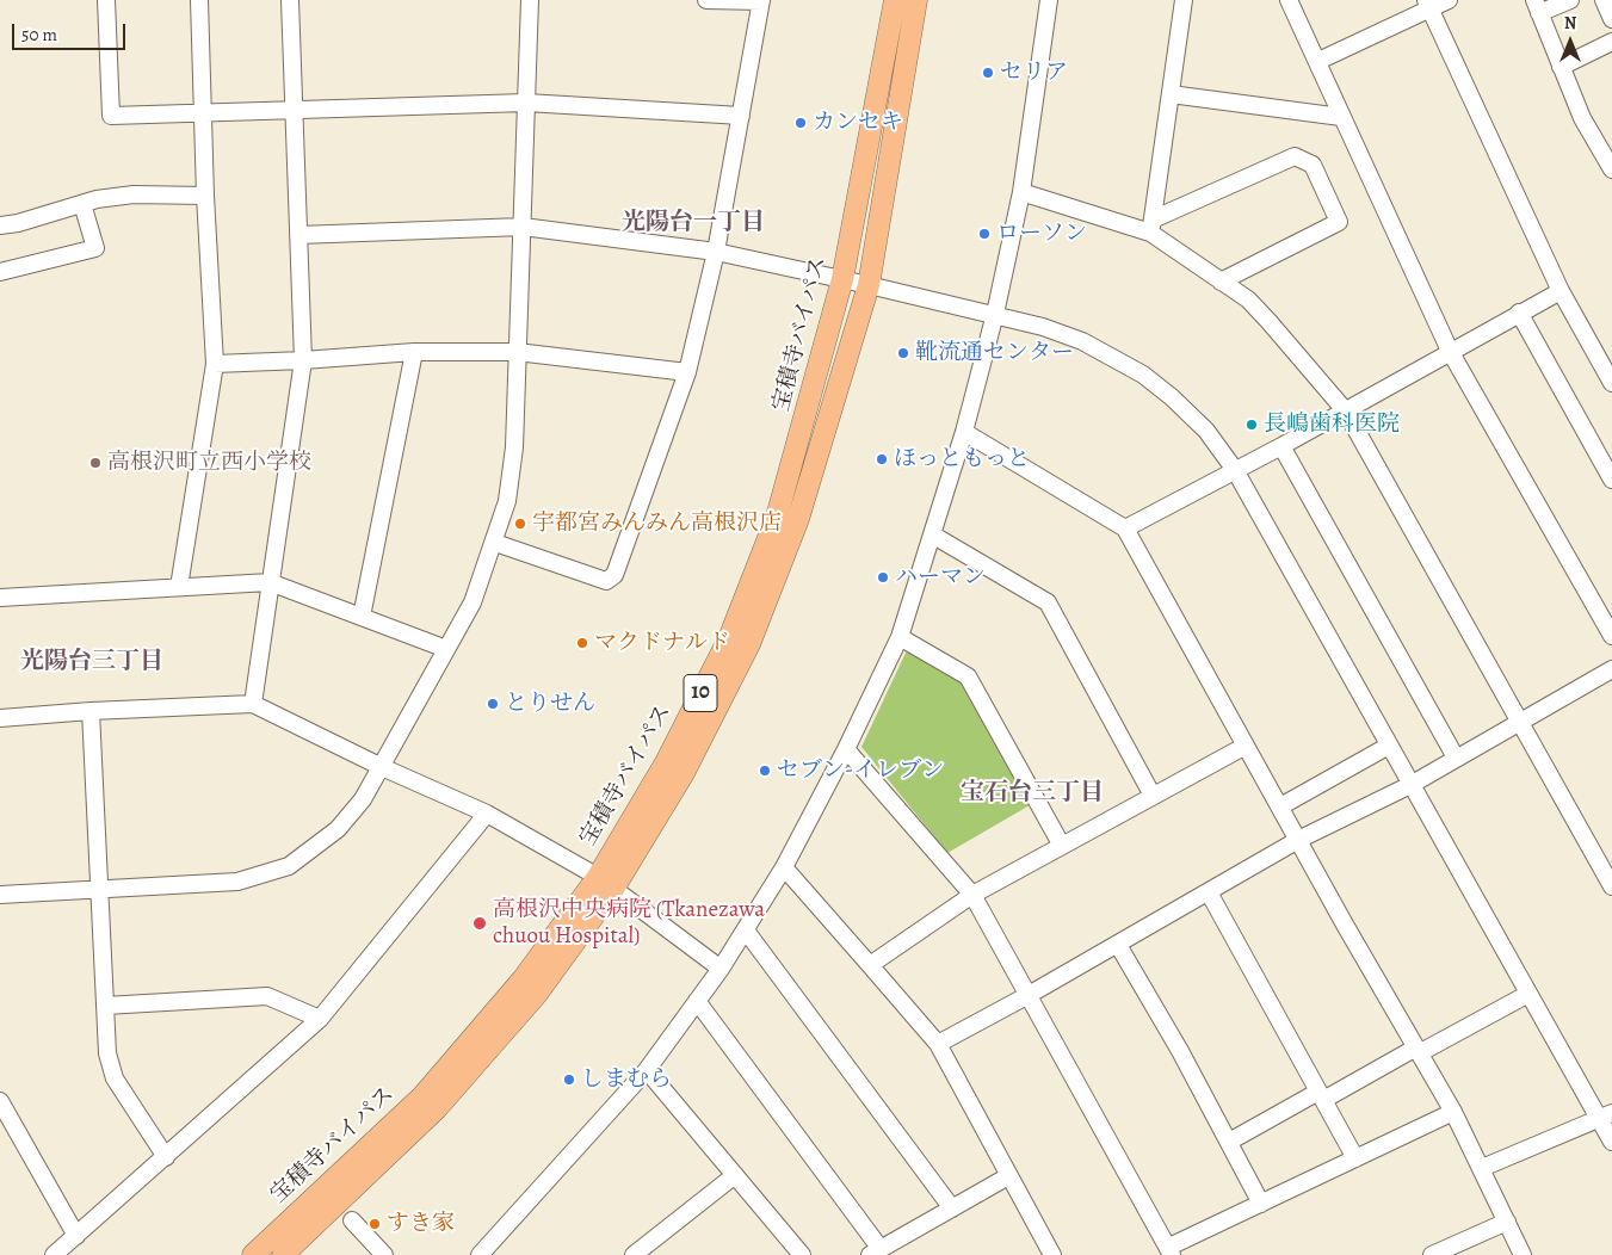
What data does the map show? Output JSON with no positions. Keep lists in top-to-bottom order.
{
  "streets": {
    "main road": ["宝積寺バイパス", "10"]
  },
  "districts": ["光陽台一丁目", "光陽台三丁目", "宝石台三丁目"],
  "places": [
    "セリア",
    "カンセキ",
    "ローソン",
    "靴流通センター",
    "長嶋歯科医院",
    "ほっともっと",
    "高根沢町立西小学校",
    "宇都宮みんみん高根沢店",
    "ハーマン",
    "マクドナルド",
    "とりせん",
    "セブン-イレブン",
    "高根沢中央病院 (Tkanezawa chuou Hospital)",
    "しまむら",
    "すき家"
  ],
  "scale_bar": "50 m",
  "north": "top"
}
